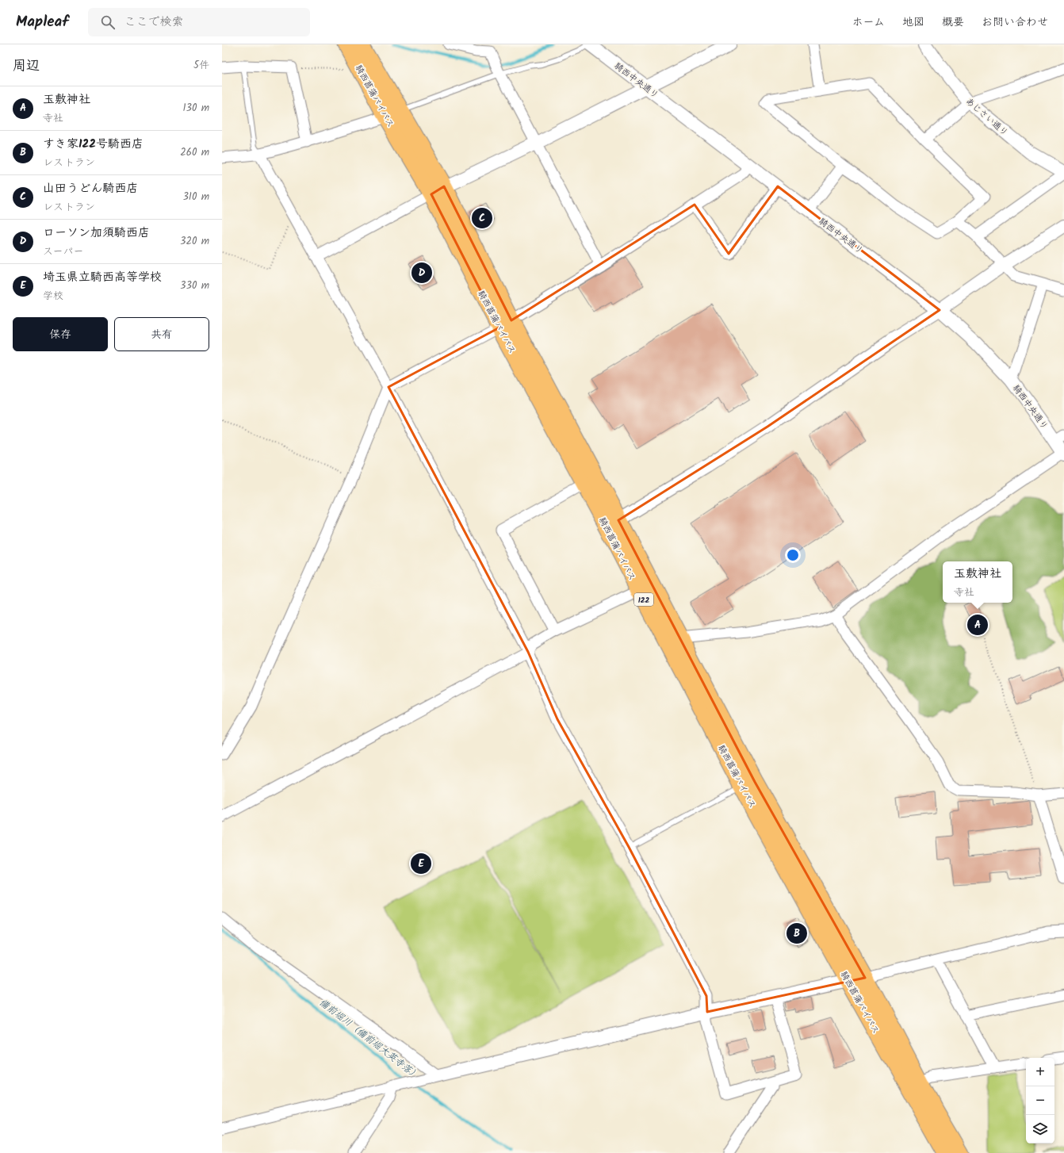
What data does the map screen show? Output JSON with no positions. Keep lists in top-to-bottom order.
{
  "streets": {
    "highway": ["騎西菖蒲バイパス", "122"],
    "street": ["騎西中央通り", "あじさい通り"]
  },
  "water": ["備前堀川（備前堀大英寺落）"],
  "page": {
    "header": "Mapleaf",
    "search": "ここで検索",
    "nav": [
      "ホーム",
      "地図",
      "概要",
      "お問い合わせ"
    ],
    "heading": ["周辺", "5件"],
    "list": [
      {
        "mark": "A",
        "name": "玉敷神社",
        "note": "寺社",
        "value": "130 m"
      },
      {
        "mark": "B",
        "name": "すき家122号騎西店",
        "note": "レストラン",
        "value": "260 m"
      },
      {
        "mark": "C",
        "name": "山田うどん騎西店",
        "note": "レストラン",
        "value": "310 m"
      },
      {
        "mark": "D",
        "name": "ローソン加須騎西店",
        "note": "スーパー",
        "value": "320 m"
      },
      {
        "mark": "E",
        "name": "埼玉県立騎西高等学校",
        "note": "学校",
        "value": "330 m"
      }
    ],
    "pins": [
      "C",
      "D",
      "A",
      "E",
      "B"
    ],
    "buttons": ["保存", "共有"],
    "popup": ["玉敷神社", "寺社"],
    "map_buttons": ["+", "−"]
  }
}
